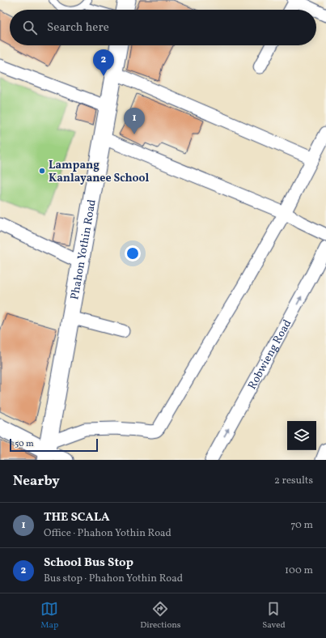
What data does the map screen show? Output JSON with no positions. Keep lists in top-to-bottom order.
{
  "streets": {
    "main road": ["Phahon Yothin Road"],
    "street": ["Robwieng Road"]
  },
  "one_way": ["Robwieng Road"],
  "places": ["Lampang Kanlayanee School"],
  "scale_bar": "50 m",
  "page": {
    "search": "Search here",
    "pins": ["2", "1"],
    "scale": "50 m",
    "heading": ["Nearby", "2 results"],
    "list": [
      {
        "mark": "1",
        "name": "THE SCALA",
        "note": "Office · Phahon Yothin Road",
        "value": "70 m"
      },
      {
        "mark": "2",
        "name": "School Bus Stop",
        "note": "Bus stop · Phahon Yothin Road",
        "value": "100 m"
      }
    ],
    "nav": ["Map", "Directions", "Saved"]
  }
}
